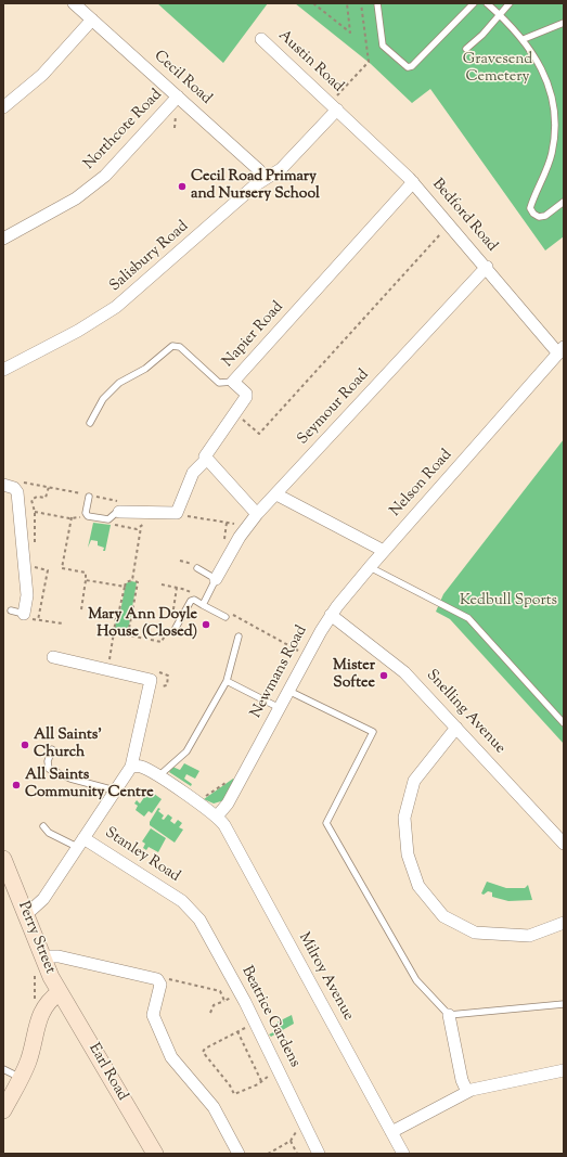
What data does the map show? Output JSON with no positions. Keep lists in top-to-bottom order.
{
  "streets": {
    "street": [
      "Austin Road",
      "Cecil Road",
      "Northcote Road",
      "Bedford Road",
      "Salisbury Road",
      "Napier Road",
      "Seymour Road",
      "Nelson Road",
      "Newmans Road",
      "Snelling Avenue",
      "Stanley Road",
      "Perry Street",
      "Milroy Avenue",
      "Beatrice Gardens",
      "Earl Road"
    ]
  },
  "crossings": [
    ["Austin Road", "Bedford Road"],
    ["Austin Road", "Salisbury Road"],
    ["Cecil Road", "Northcote Road"],
    ["Cecil Road", "Salisbury Road"],
    ["Bedford Road", "Salisbury Road"],
    ["Bedford Road", "Napier Road"],
    ["Bedford Road", "Seymour Road"],
    ["Bedford Road", "Nelson Road"],
    ["Nelson Road", "Newmans Road"],
    ["Newmans Road", "Snelling Avenue"],
    ["Newmans Road", "Milroy Avenue"],
    ["Stanley Road", "Beatrice Gardens"],
    ["Perry Street", "Earl Road"]
  ],
  "parks": ["Gravesend Cemetery", "Kedbull Sports"],
  "places": [
    "Cecil Road Primary and Nursery School",
    "Mary Ann Doyle House (Closed)",
    "Mister Softee",
    "All Saints' Church",
    "All Saints Community Centre"
  ]
}
